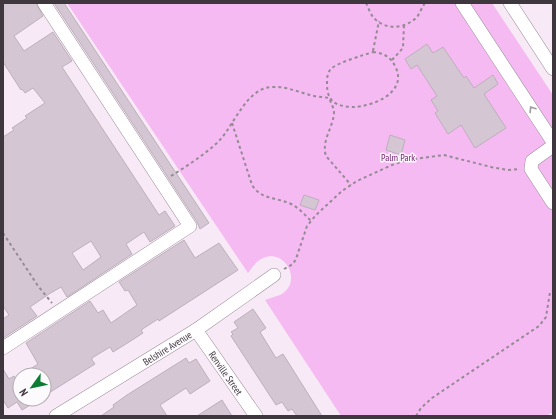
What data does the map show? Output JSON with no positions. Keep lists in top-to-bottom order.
{
  "streets": {
    "street": ["Belshire Avenue", "Renville Street"]
  },
  "crossings": [
    ["Belshire Avenue", "Renville Street"]
  ],
  "parks": ["Palm Park"],
  "north": "bottom left"
}
